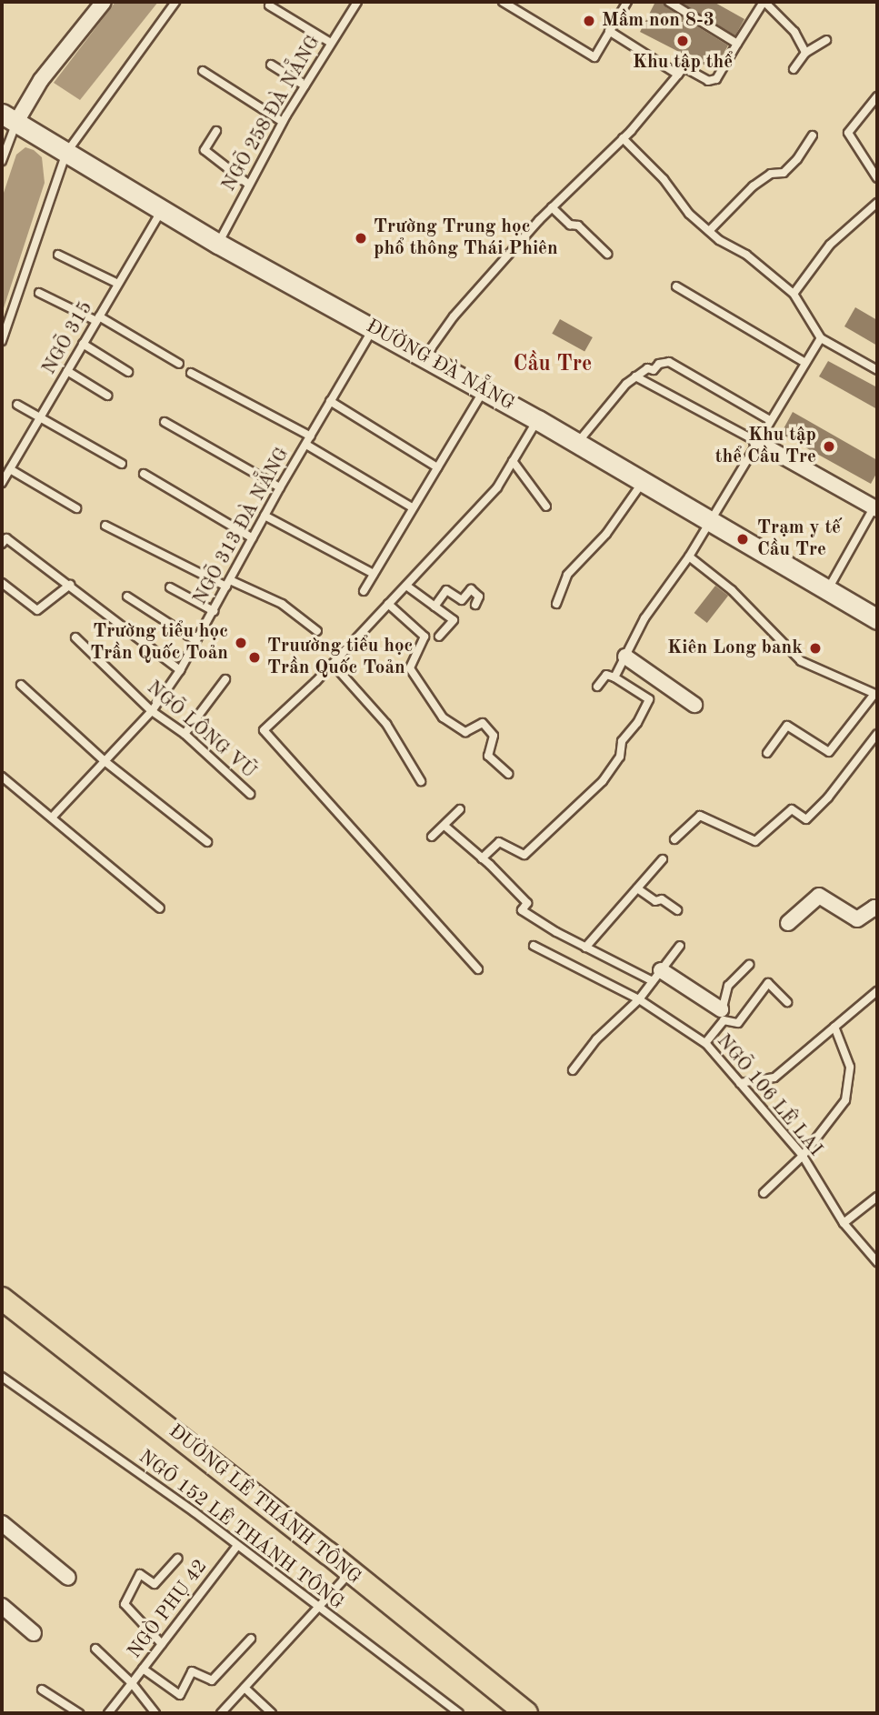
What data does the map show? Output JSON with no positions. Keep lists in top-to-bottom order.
{
  "streets": {
    "main road": ["ĐƯỜNG ĐÀ NẴNG", "ĐƯỜNG LÊ THÁNH TÔNG"],
    "lane": [
      "NGÕ 258 ĐÀ NẴNG",
      "NGÕ 315",
      "NGÕ 313 ĐÀ NẴNG",
      "NGÕ LÔNG VŨ",
      "NGÕ 106 LÊ LAI",
      "NGÕ 152 LÊ THÁNH TÔNG",
      "NGÒ PHỤ 42"
    ]
  },
  "crossings": [
    ["NGÕ 258 ĐÀ NẴNG", "ĐƯỜNG ĐÀ NẴNG"],
    ["NGÕ 315", "ĐƯỜNG ĐÀ NẴNG"],
    ["ĐƯỜNG ĐÀ NẴNG", "NGÕ 313 ĐÀ NẴNG"],
    ["NGÕ 313 ĐÀ NẴNG", "NGÕ LÔNG VŨ"],
    ["NGÕ 152 LÊ THÁNH TÔNG", "NGÒ PHỤ 42"]
  ],
  "districts": ["Cầu Tre"],
  "places": [
    "Mầm non 8-3",
    "Khu tập thể",
    "Trường Trung học phổ thông Thái Phiên",
    "Khu tập thể Cầu Tre",
    "Trạm y tế Cầu Tre",
    "Trường tiểu học Trần Quốc Toản",
    "Kiên Long bank",
    "Truường tiểu học Trần Quốc Toản"
  ]
}
